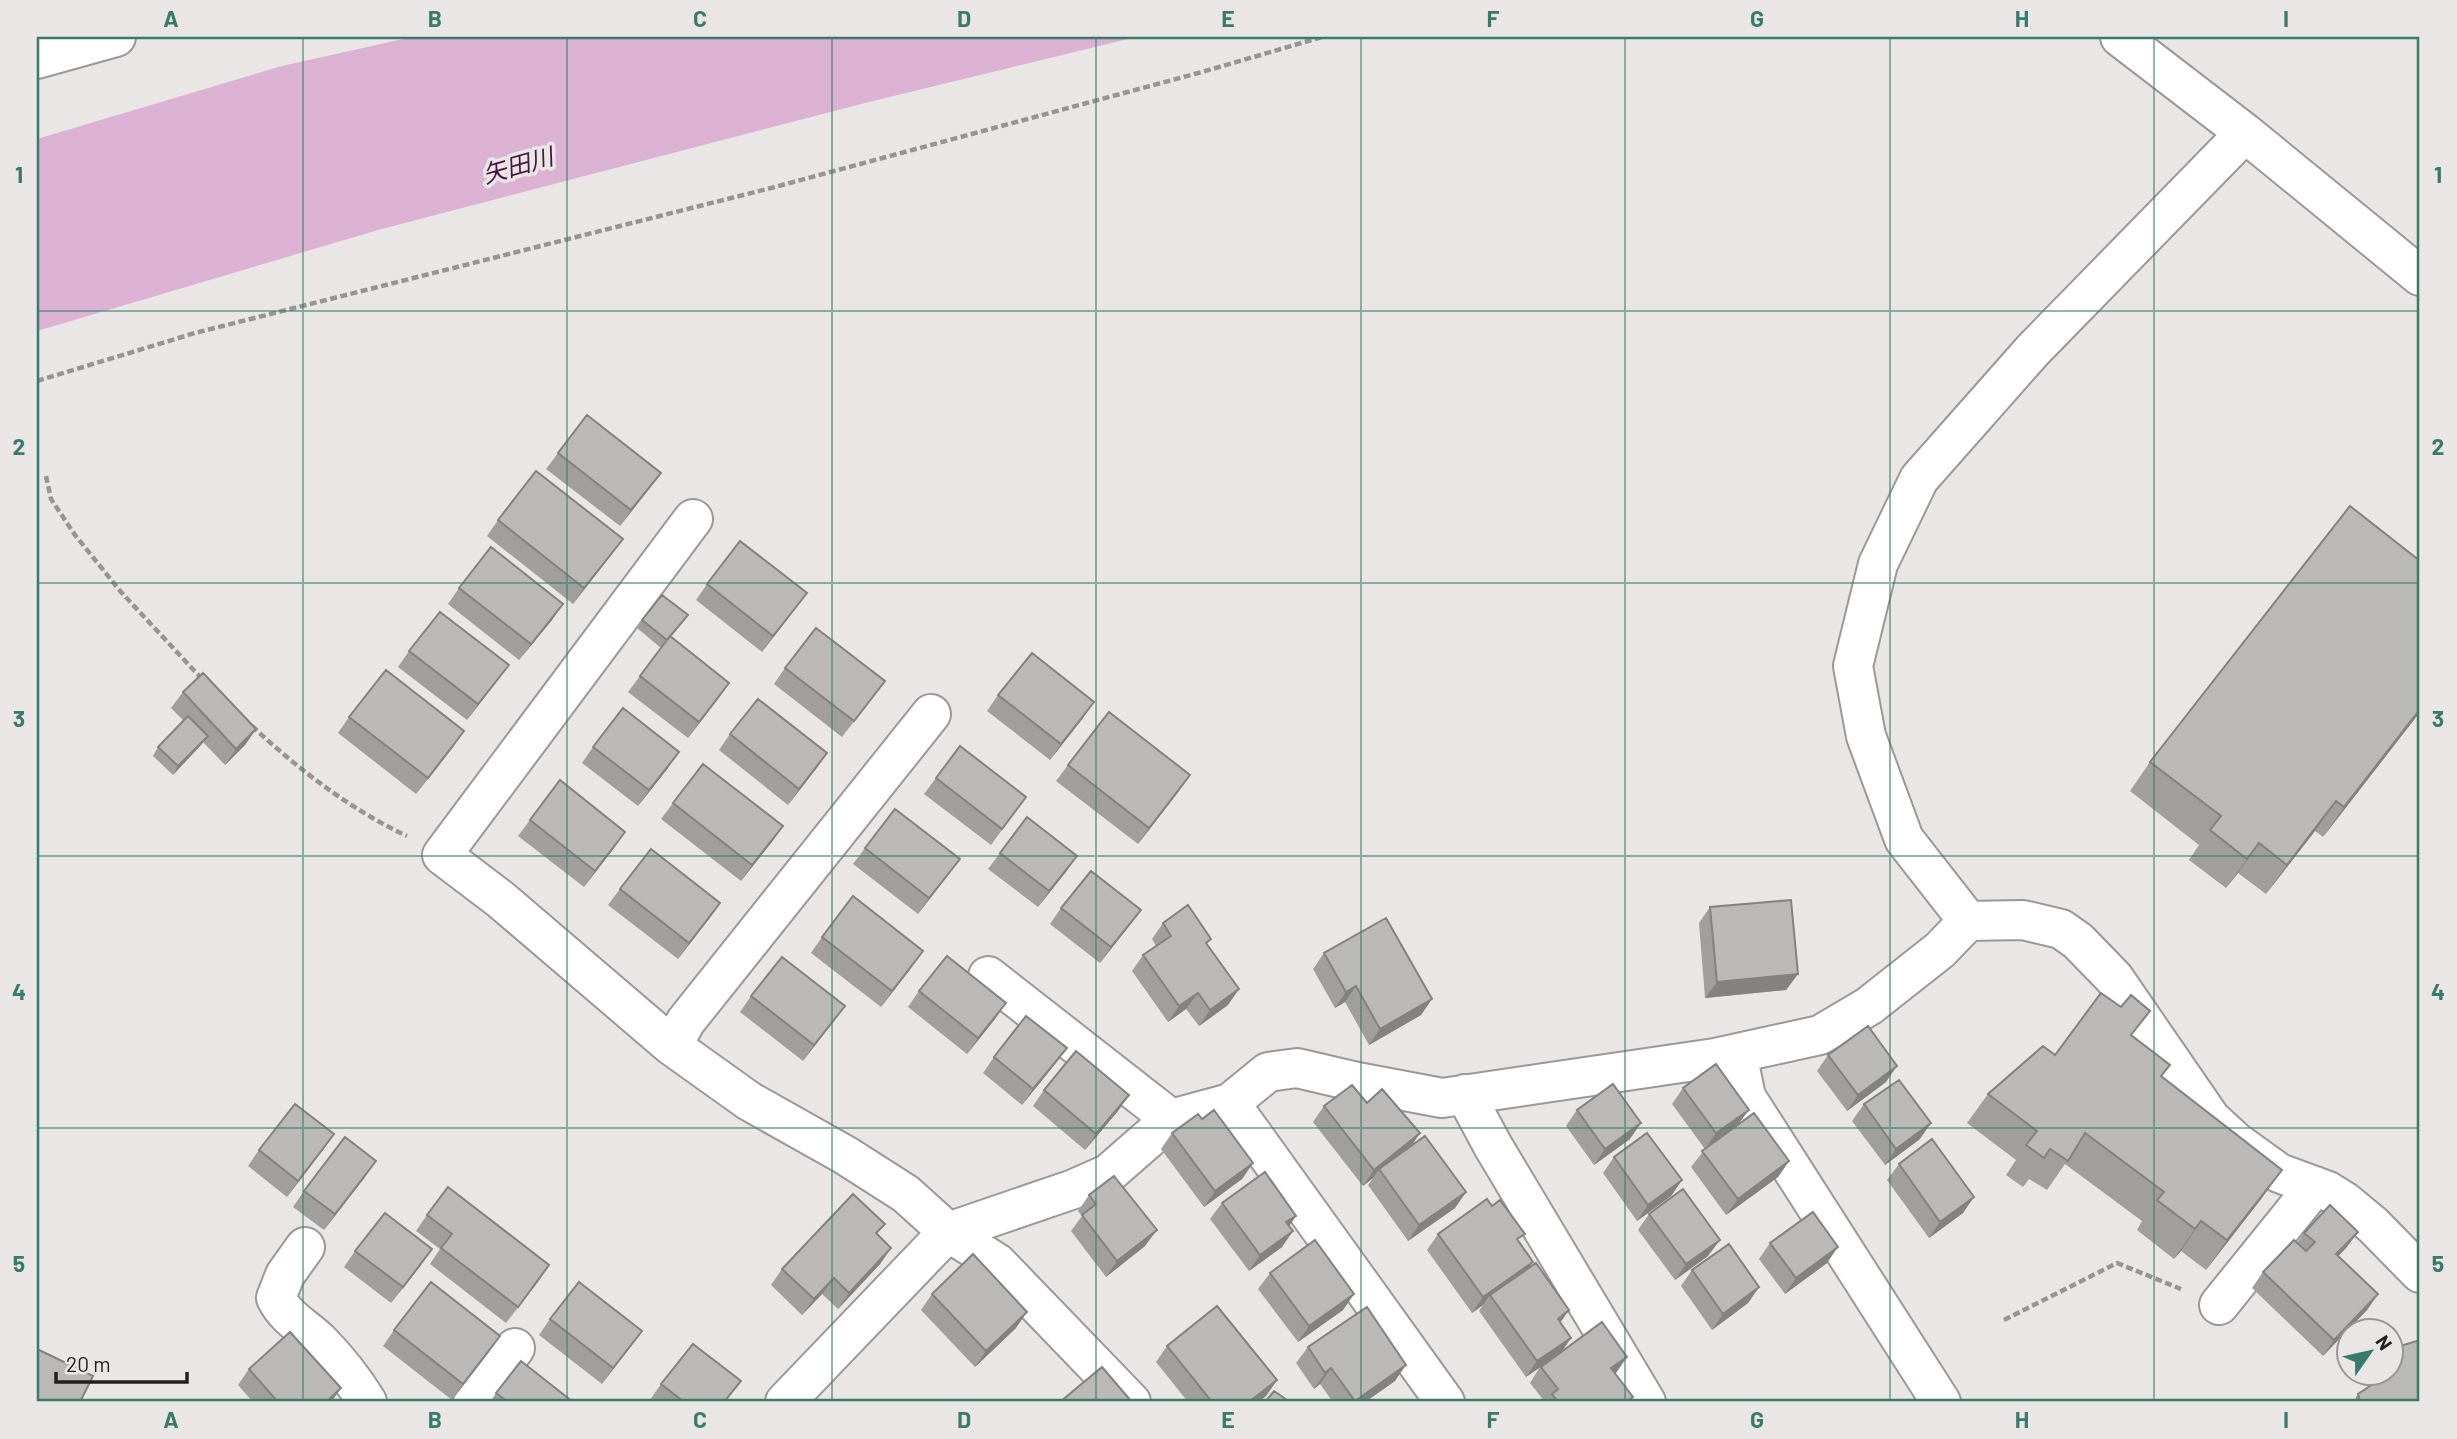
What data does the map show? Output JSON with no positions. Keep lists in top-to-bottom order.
{
  "water": ["矢田川"],
  "scale_bar": "20 m",
  "north": "top right",
  "grid": {
    "columns": [
      "A",
      "B",
      "C",
      "D",
      "E",
      "F",
      "G",
      "H",
      "I"
    ],
    "rows": [
      "1",
      "2",
      "3",
      "4",
      "5"
    ]
  }
}
